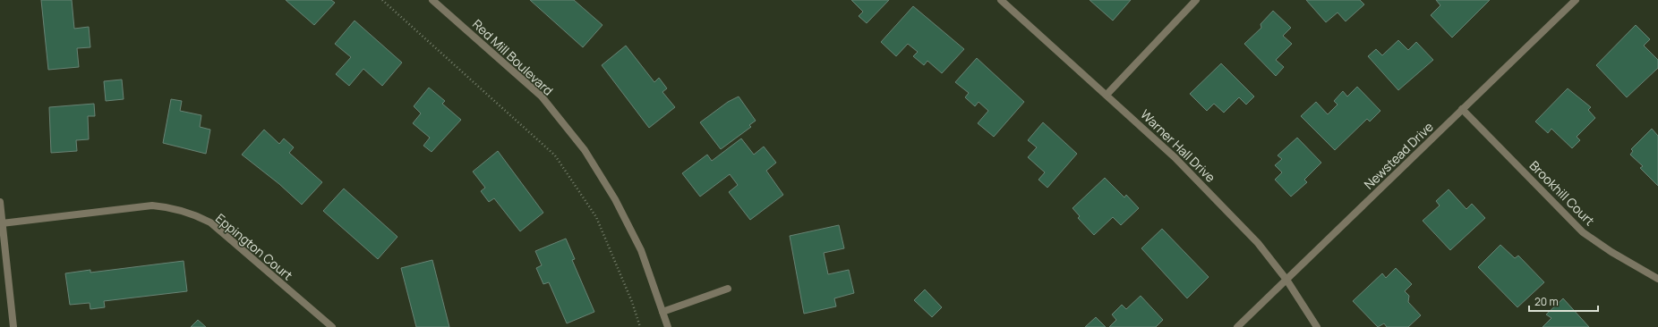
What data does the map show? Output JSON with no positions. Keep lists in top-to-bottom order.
{
  "streets": {
    "street": [
      "Red Mill Boulevard",
      "Warner Hall Drive",
      "Newstead Drive",
      "Brookhill Court",
      "Eppington Court"
    ]
  },
  "crossings": [
    ["Warner Hall Drive", "Newstead Drive"],
    ["Newstead Drive", "Brookhill Court"]
  ],
  "scale_bar": "20 m"
}
